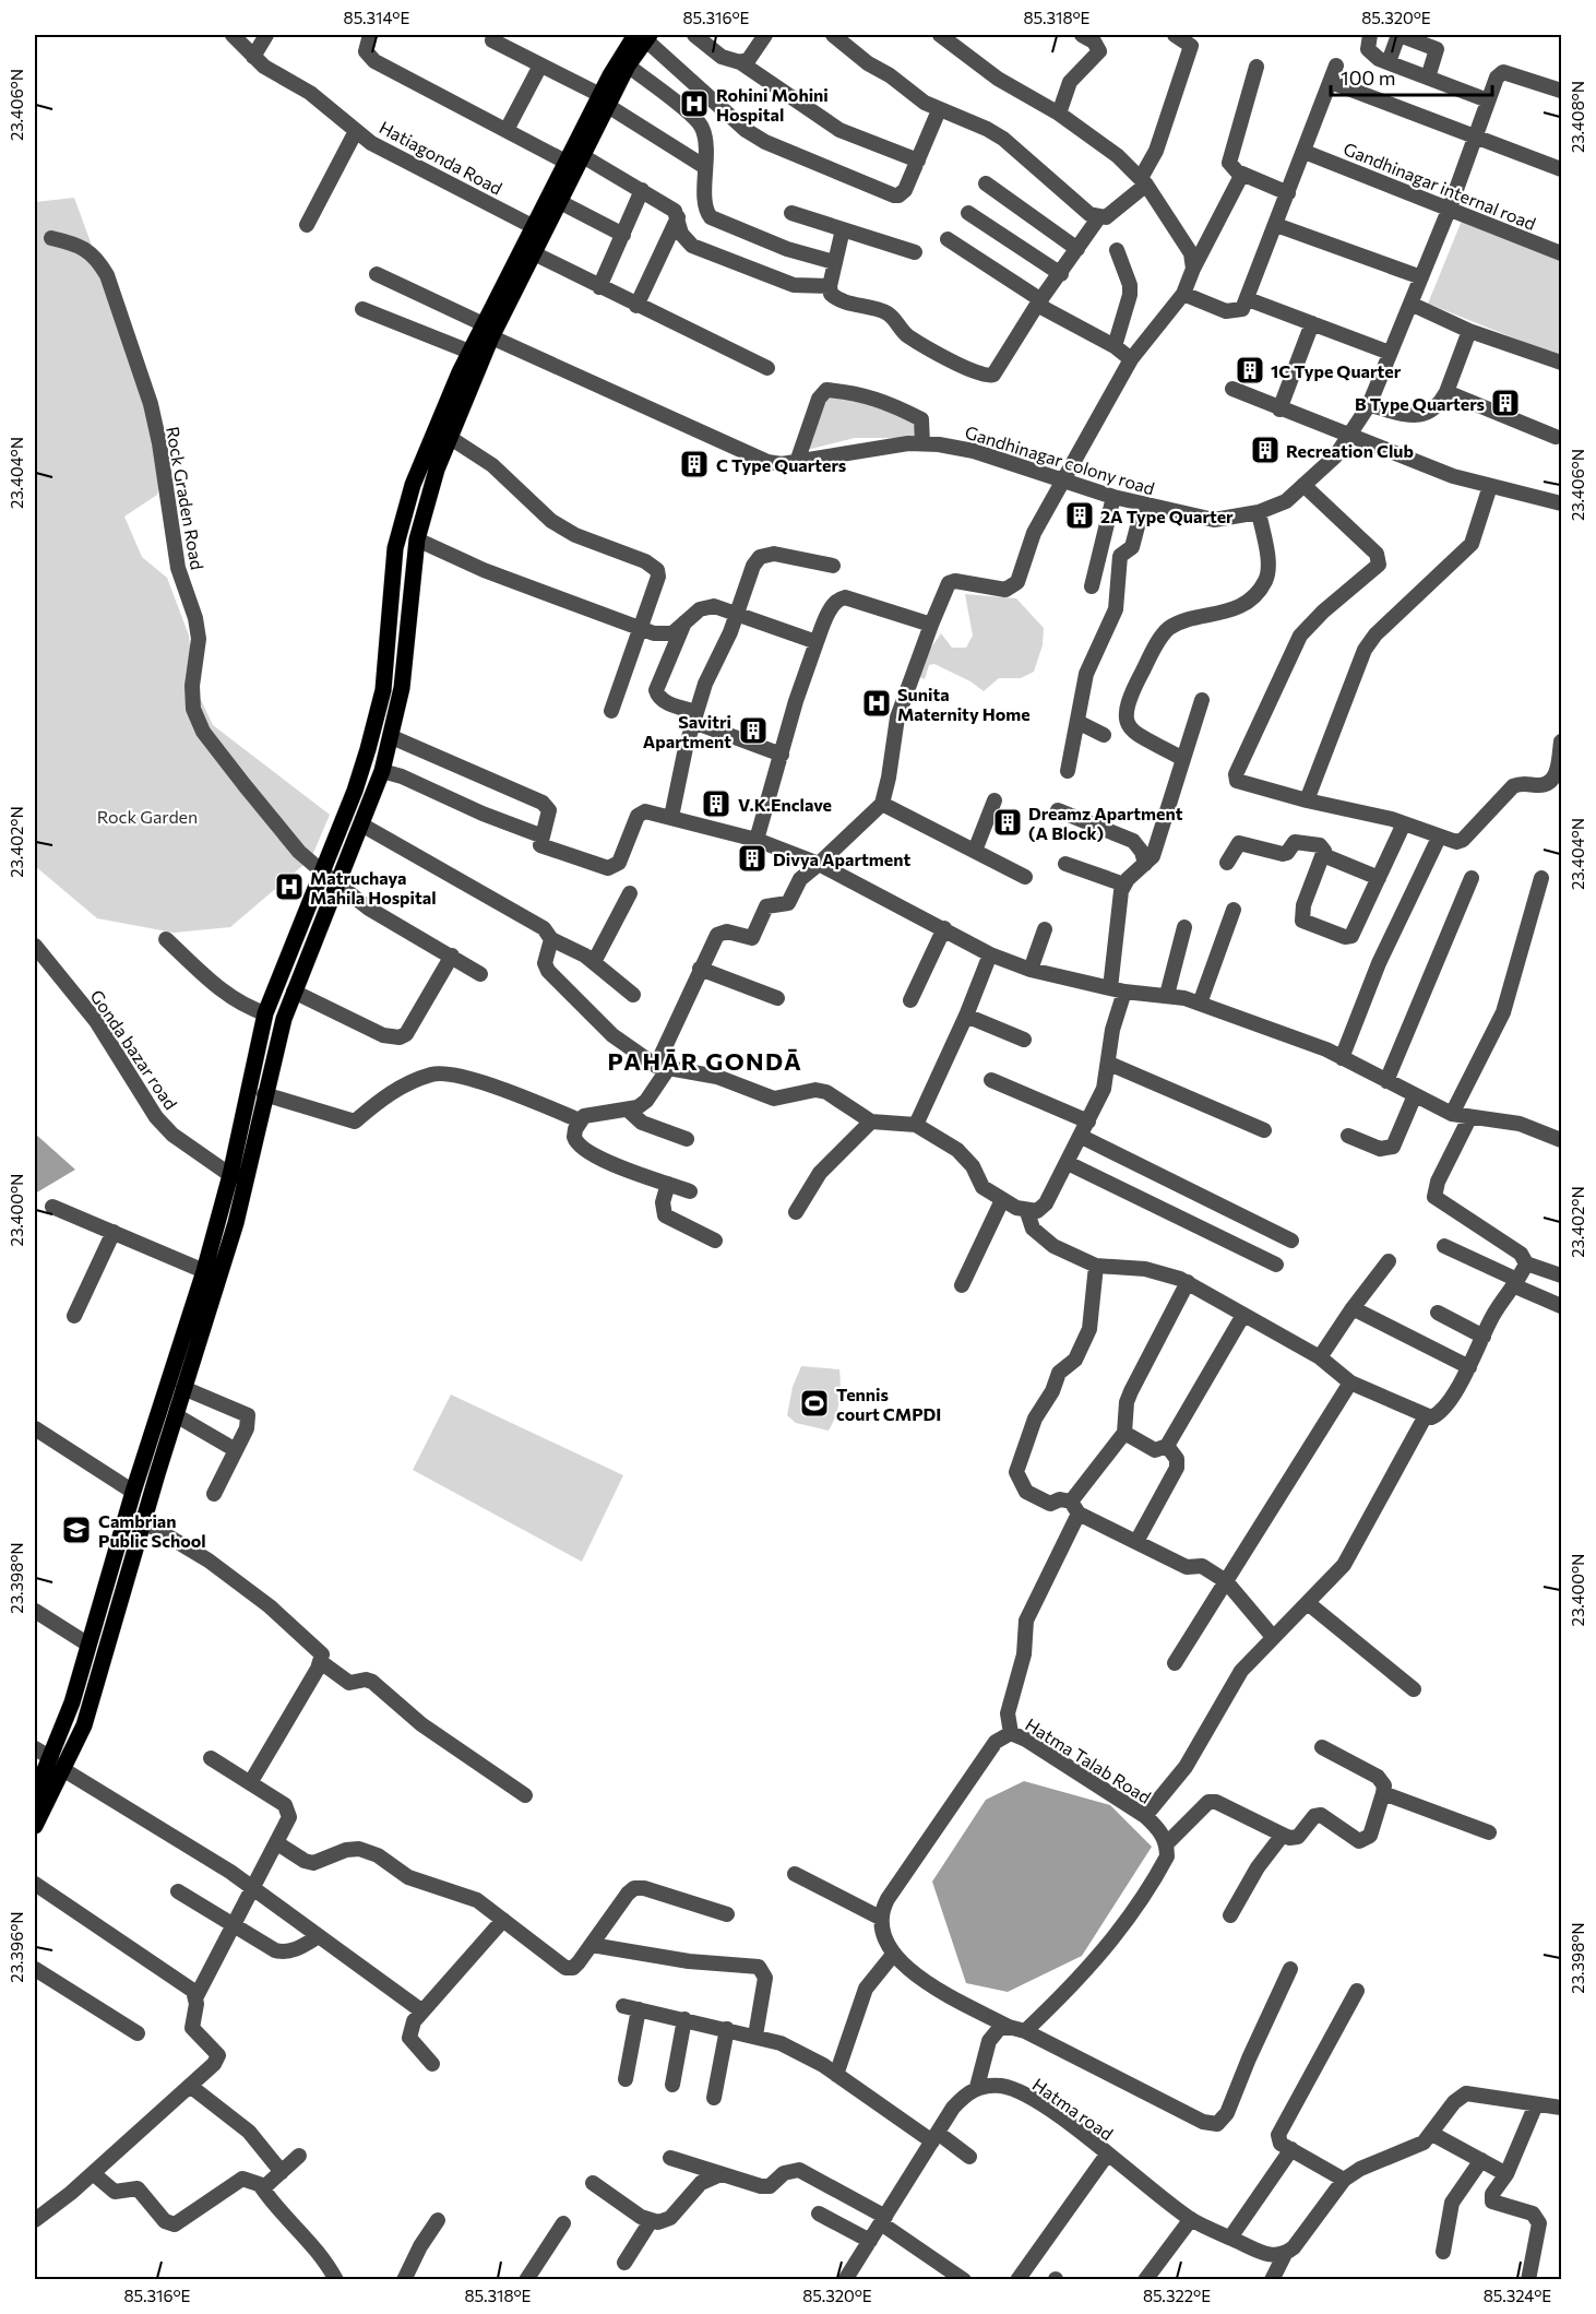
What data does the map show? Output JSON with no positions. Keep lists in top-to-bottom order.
{
  "streets": {
    "street": [
      "Hatiagonda Road",
      "Gandhinagar internal road",
      "Gandhinagar colony road",
      "Rock Graden Road",
      "Gonda bazar road",
      "Hatma Talab Road",
      "Hatma road"
    ]
  },
  "crossings": [
    ["Gandhinagar internal road", "Gandhinagar colony road"]
  ],
  "districts": ["PAHĀR GONDĀ"],
  "parks": ["Rock Garden"],
  "places": {
    "hospital": ["Rohini Mohini Hospital", "Sunita Maternity Home", "Matruchaya Mahila Hospital"],
    "building": [
      "1C Type Quarter",
      "B Type Quarters",
      "Recreation Club",
      "C Type Quarters",
      "2A Type Quarter",
      "Savitri Apartment",
      "V.K.Enclave",
      "Dreamz Apartment (A Block)",
      "Divya Apartment"
    ],
    "sports": ["Tennis court CMPDI"],
    "school or university": ["Cambrian Public School"]
  },
  "scale_bar": "100 m",
  "coordinates": [
    "85.314°E",
    "85.316°E",
    "85.318°E",
    "85.320°E",
    "23.406°N",
    "23.408°N",
    "23.404°N",
    "23.402°N",
    "23.400°N",
    "23.398°N",
    "23.396°N",
    "85.322°E",
    "85.324°E"
  ]
}
